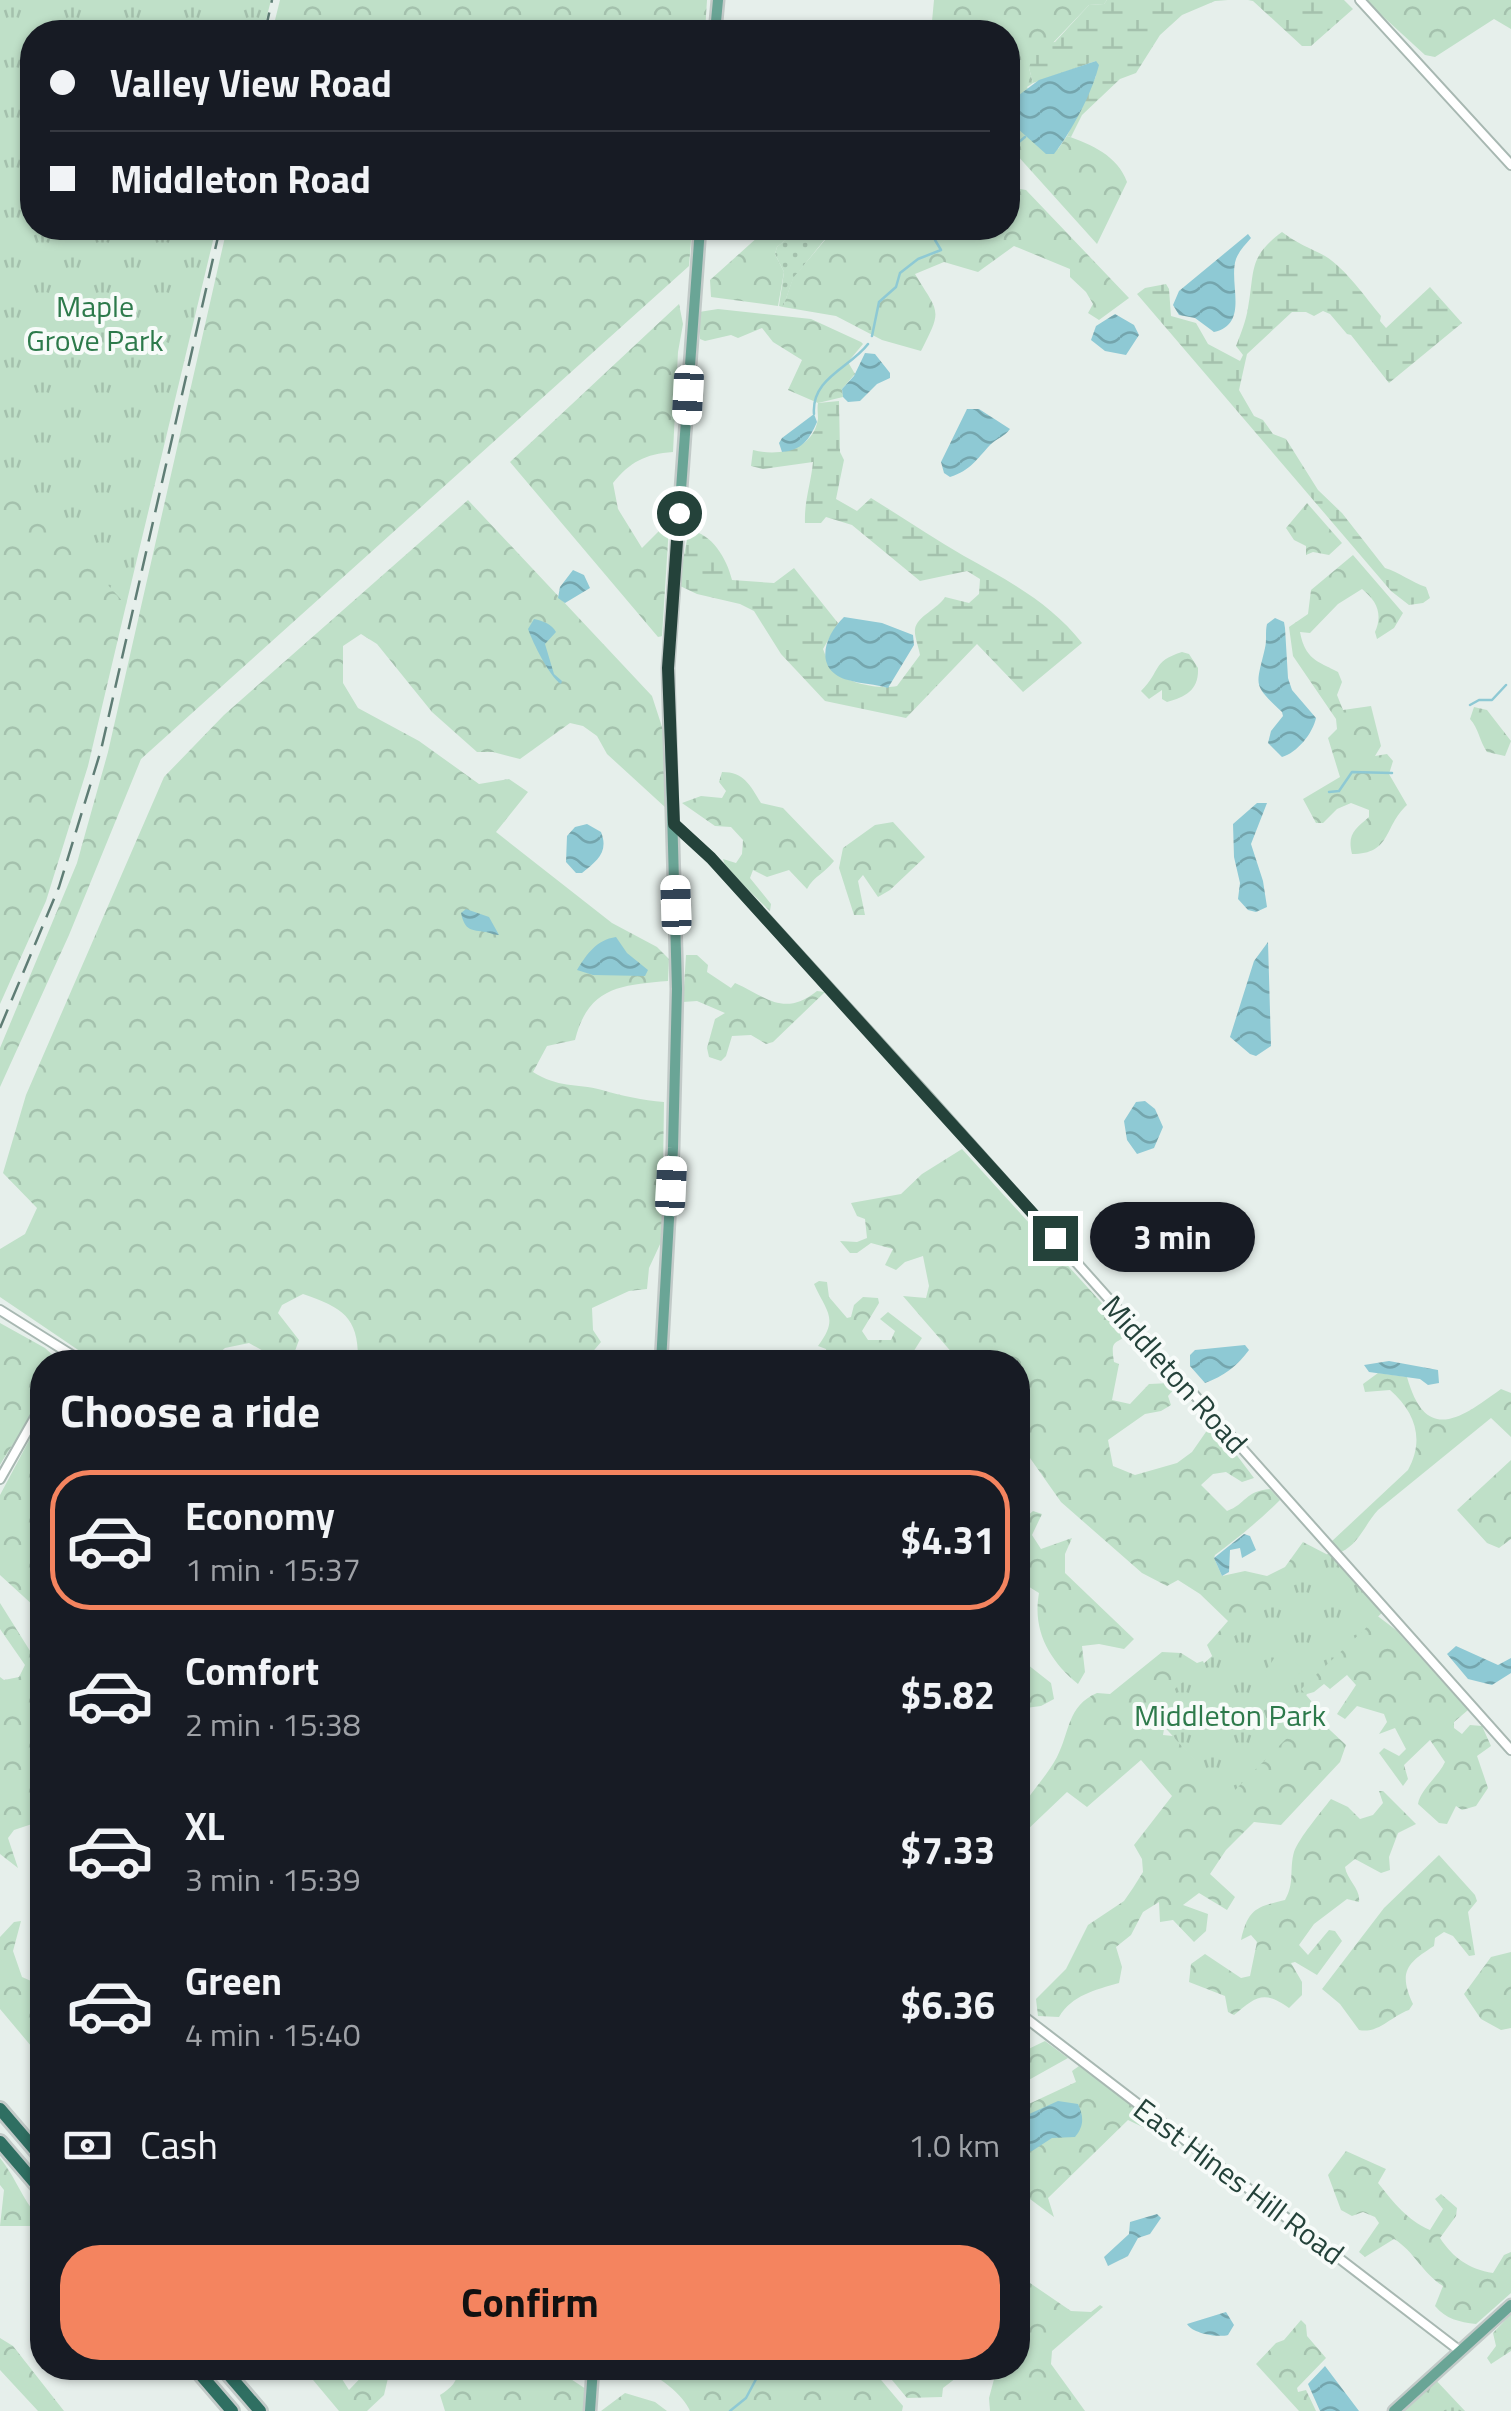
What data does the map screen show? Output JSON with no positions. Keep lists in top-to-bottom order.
{
  "streets": {
    "street": ["Middleton Road", "East Hines Hill Road"]
  },
  "parks": ["Maple Grove Park", "Middleton Park"],
  "page": {
    "banner": ["Valley View Road", "Middleton Road"],
    "bubble": "3 min",
    "heading": "Choose a ride",
    "list": [
      {
        "name": "Economy",
        "note": "1 min · 15:37",
        "value": "$4.31"
      },
      {
        "name": "Comfort",
        "note": "2 min · 15:38",
        "value": "$5.82"
      },
      {
        "name": "XL",
        "note": "3 min · 15:39",
        "value": "$7.33"
      },
      {
        "name": "Green",
        "note": "4 min · 15:40",
        "value": "$6.36"
      }
    ],
    "pay": ["Cash", "1.0 km"],
    "buttons": "Confirm"
  }
}
